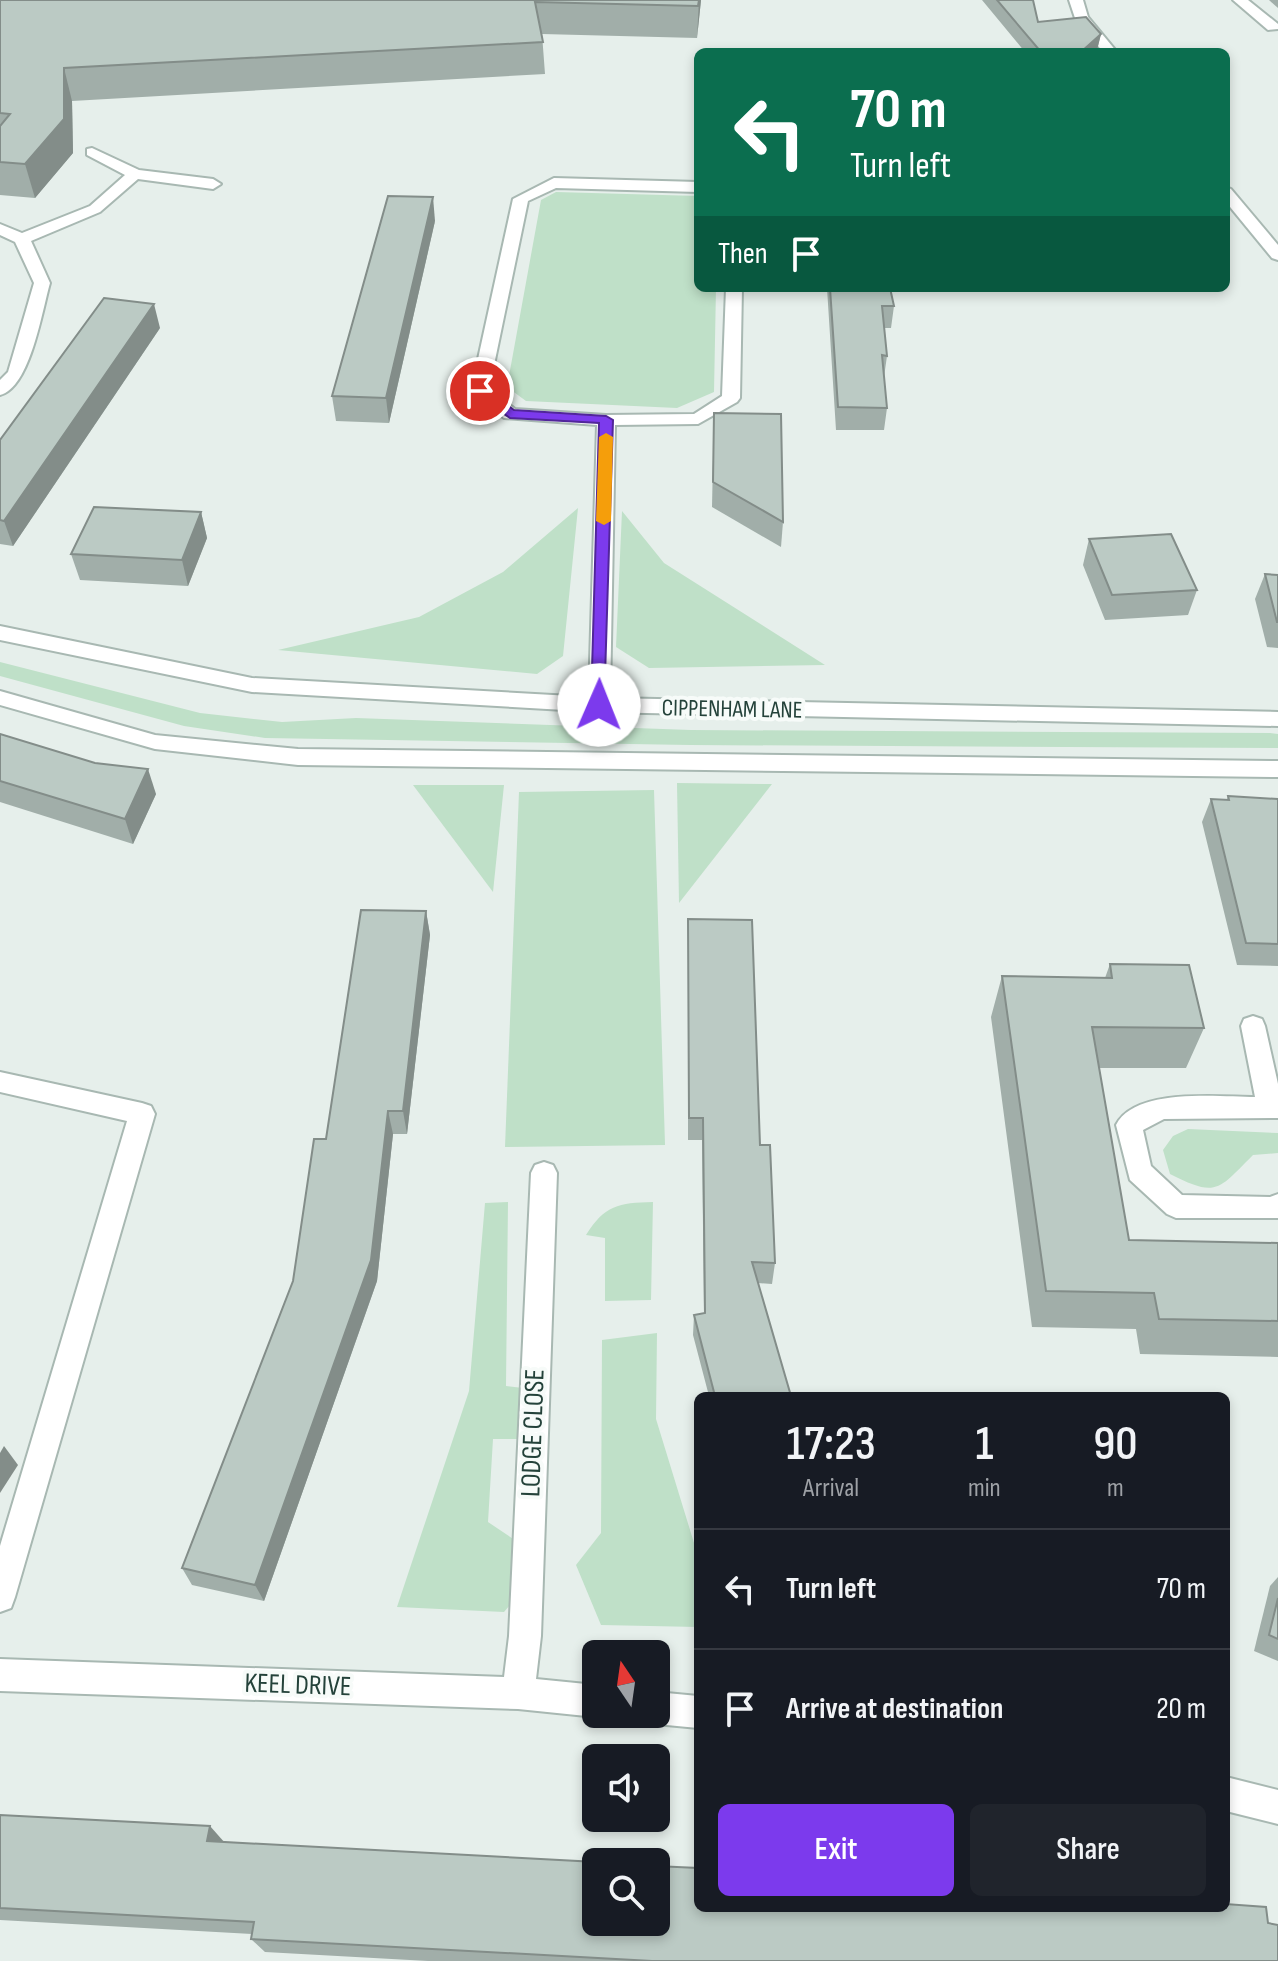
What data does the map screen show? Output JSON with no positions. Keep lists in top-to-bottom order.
{
  "streets": {
    "street": ["CIPPENHAM LANE", "LODGE CLOSE", "KEEL DRIVE"]
  },
  "crossings": [
    ["LODGE CLOSE", "KEEL DRIVE"]
  ],
  "north": "top",
  "page": {
    "turn": ["70 m", "Turn left"],
    "then": "Then",
    "eta": [
      "17:23",
      "Arrival",
      "1",
      "min",
      "90",
      "m"
    ],
    "list": [
      {
        "name": "Turn left",
        "value": "70 m"
      },
      {
        "name": "Arrive at destination",
        "value": "20 m"
      }
    ],
    "buttons": ["Exit", "Share"]
  }
}
